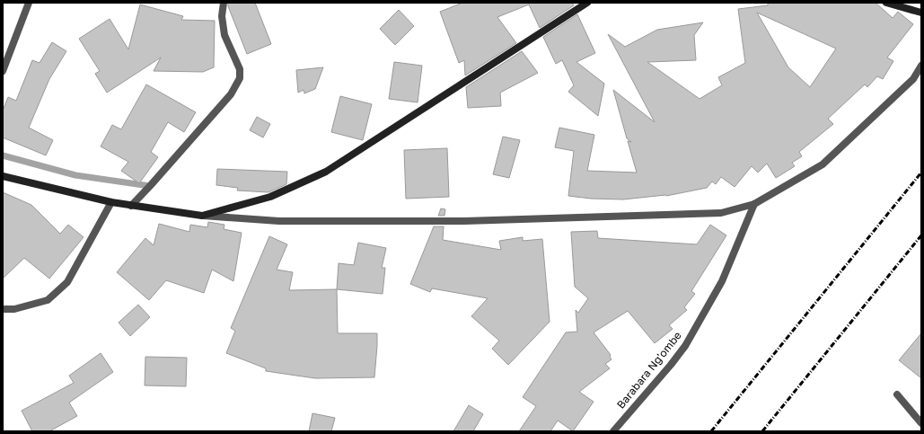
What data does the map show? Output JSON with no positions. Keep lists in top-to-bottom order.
{
  "streets": {
    "street": ["Barabara Ng'ombe"]
  }
}
